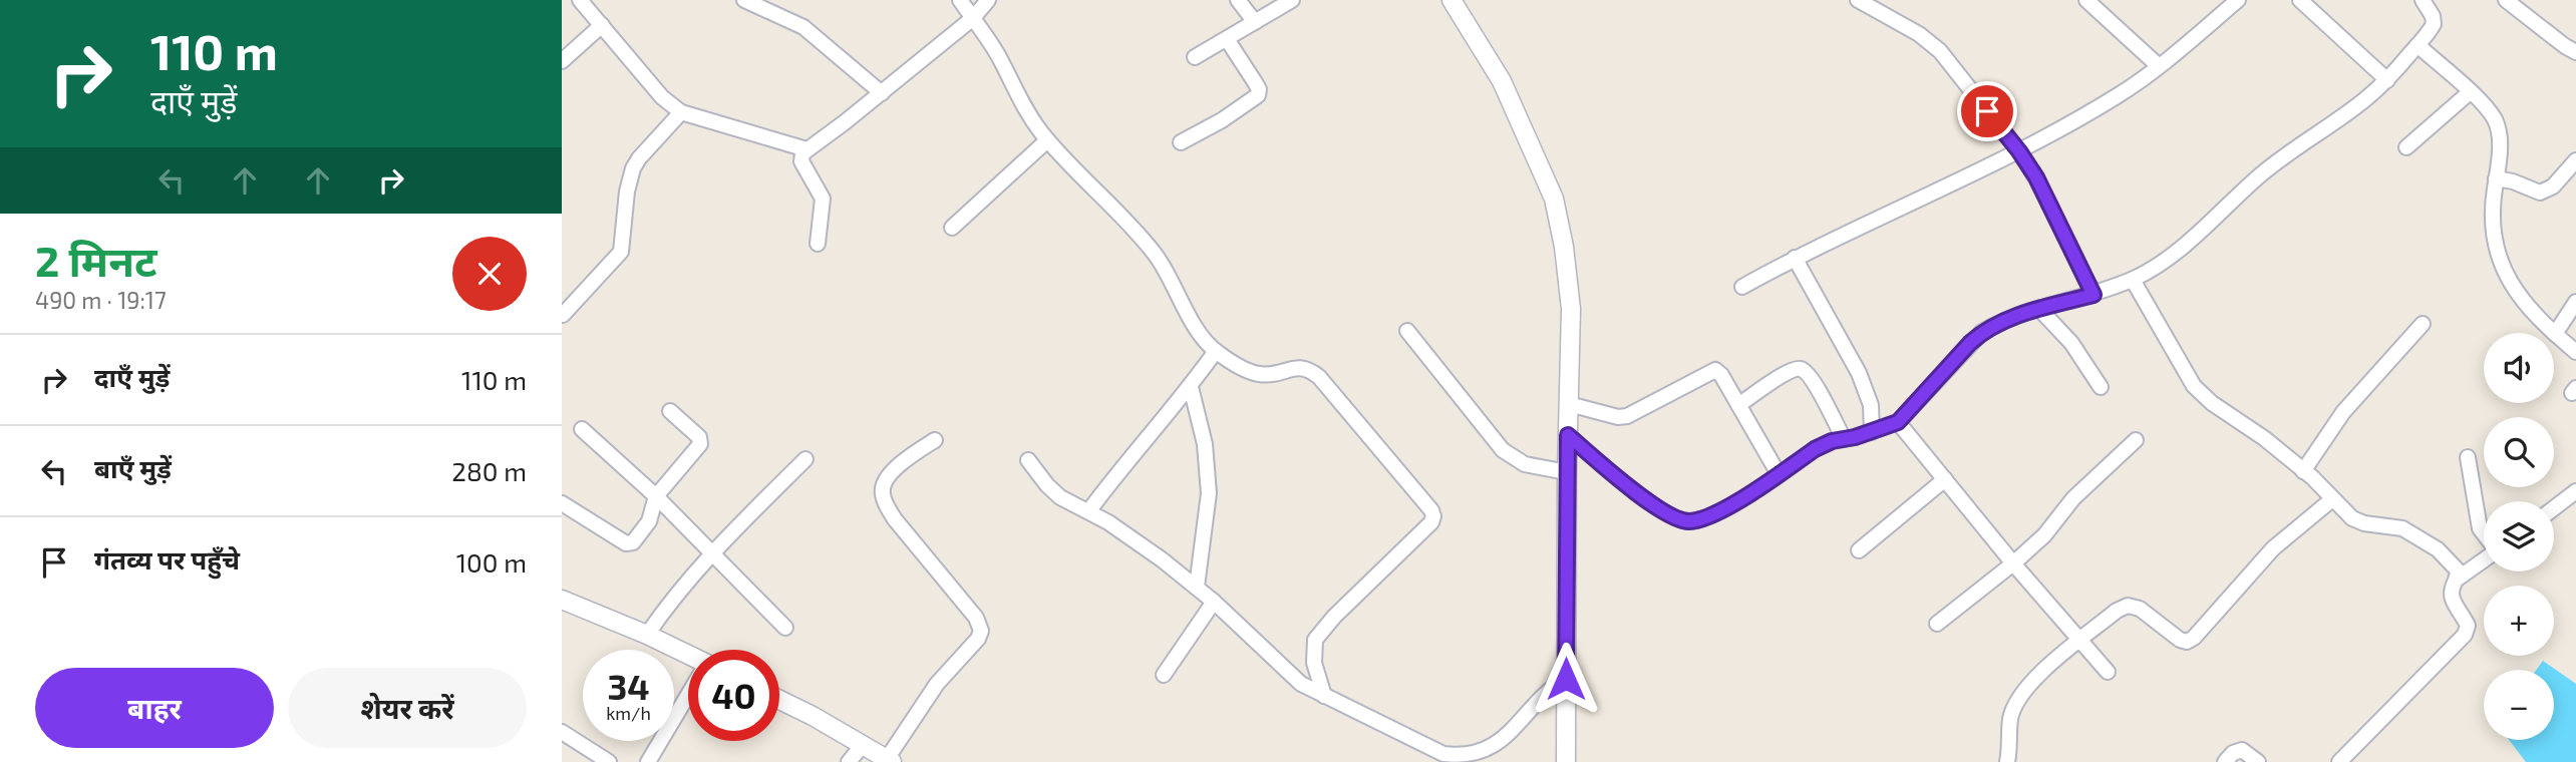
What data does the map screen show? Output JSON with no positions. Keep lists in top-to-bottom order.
{
  "page": {
    "turn": ["110 m", "दाएँ मुड़ें"],
    "heading": ["2 मिनट", "490 m · 19:17"],
    "list": [
      {
        "name": "दाएँ मुड़ें",
        "value": "110 m"
      },
      {
        "name": "बाएँ मुड़ें",
        "value": "280 m"
      },
      {
        "name": "गंतव्य पर पहुँचे",
        "value": "100 m"
      }
    ],
    "map_buttons": ["+", "−"],
    "speed": "34 km/h",
    "limit": "40",
    "buttons": ["बाहर", "शेयर करें"]
  }
}
